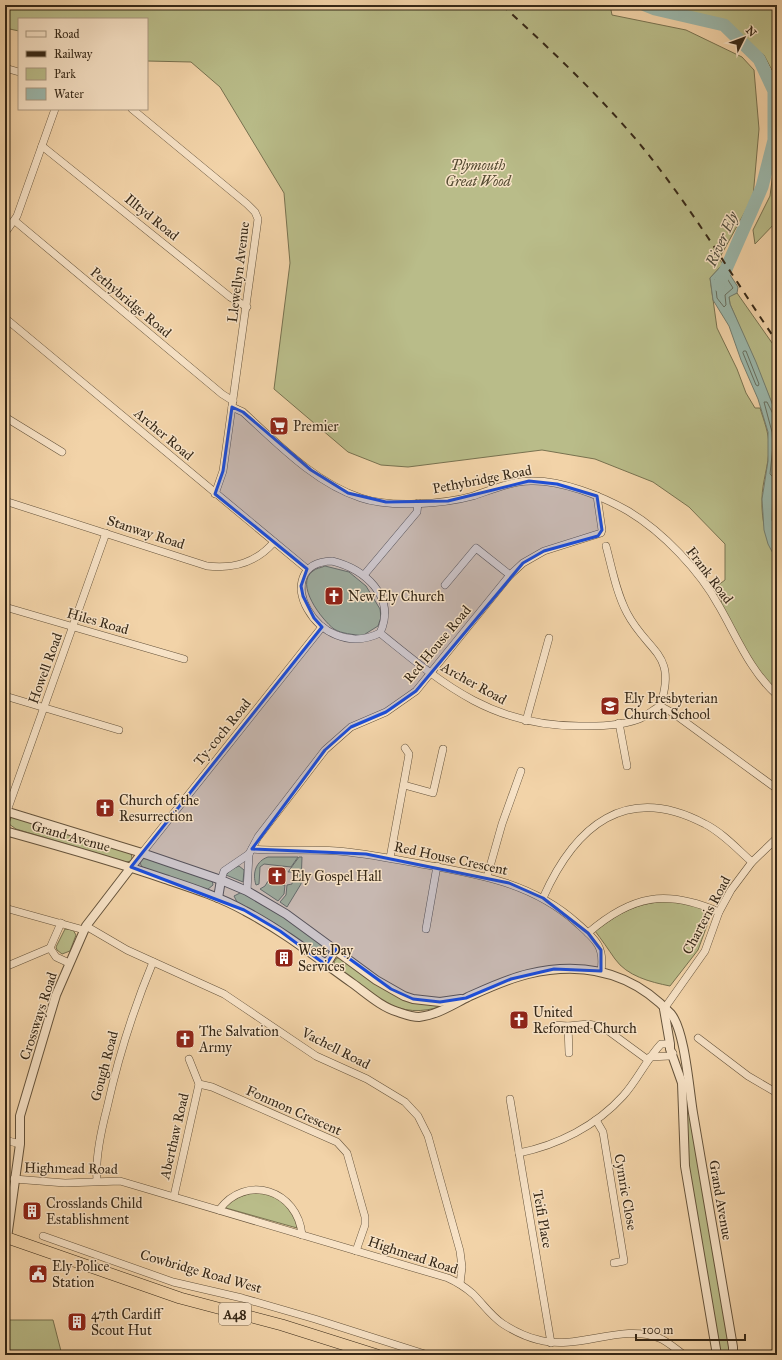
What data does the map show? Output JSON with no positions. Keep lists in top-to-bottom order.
{
  "streets": {
    "highway": ["Cowbridge Road West", "A48"],
    "street": [
      "Illtyd Road",
      "Llewellyn Avenue",
      "Pethybridge Road",
      "Archer Road",
      "Stanway Road",
      "Frank Road",
      "Hiles Road",
      "Red House Road",
      "Howell Road",
      "Ty-coch Road",
      "Grand Avenue",
      "Red House Crescent",
      "Charteris Road",
      "Crossways Road",
      "Vachell Road",
      "Gough Road",
      "Fonmon Crescent",
      "Aberthaw Road",
      "Highmead Road",
      "Cymric Close",
      "Teifi Place"
    ]
  },
  "crossings": [
    ["Illtyd Road", "Llewellyn Avenue"],
    ["Llewellyn Avenue", "Pethybridge Road"],
    ["Llewellyn Avenue", "Archer Road"],
    ["Pethybridge Road", "Archer Road"],
    ["Pethybridge Road", "Frank Road"],
    ["Pethybridge Road", "Red House Road"],
    ["Pethybridge Road", "Ty-coch Road"],
    ["Archer Road", "Stanway Road"],
    ["Archer Road", "Red House Road"],
    ["Archer Road", "Ty-coch Road"],
    ["Stanway Road", "Howell Road"],
    ["Frank Road", "Red House Road"],
    ["Hiles Road", "Howell Road"],
    ["Red House Road", "Grand Avenue"],
    ["Red House Road", "Red House Crescent"],
    ["Howell Road", "Grand Avenue"],
    ["Ty-coch Road", "Grand Avenue"],
    ["Grand Avenue", "Red House Crescent"],
    ["Grand Avenue", "Charteris Road"],
    ["Grand Avenue", "Crossways Road"],
    ["Crossways Road", "Vachell Road"],
    ["Crossways Road", "Highmead Road"],
    ["Crossways Road", "Cowbridge Road West"],
    ["Vachell Road", "Gough Road"],
    ["Vachell Road", "Highmead Road"],
    ["Gough Road", "Highmead Road"],
    ["Fonmon Crescent", "Aberthaw Road"],
    ["Fonmon Crescent", "Highmead Road"],
    ["Aberthaw Road", "Highmead Road"],
    ["Highmead Road", "Teifi Place"]
  ],
  "water": ["River Ely"],
  "parks": ["Plymouth Great Wood"],
  "places": {
    "supermarket": ["Premier"],
    "church": [
      "New Ely Church",
      "Church of the Resurrection",
      "Ely Gospel Hall",
      "United Reformed Church",
      "The Salvation Army"
    ],
    "school or university": ["Ely Presbyterian Church School"],
    "building": ["West Day Services", "Crosslands Child Establishment", "47th Cardiff Scout Hut"],
    "public building": ["Ely Police Station"]
  },
  "legend": [
    "Road",
    "Railway",
    "Park",
    "Water"
  ],
  "scale_bar": "100 m",
  "north": "top right"
}
